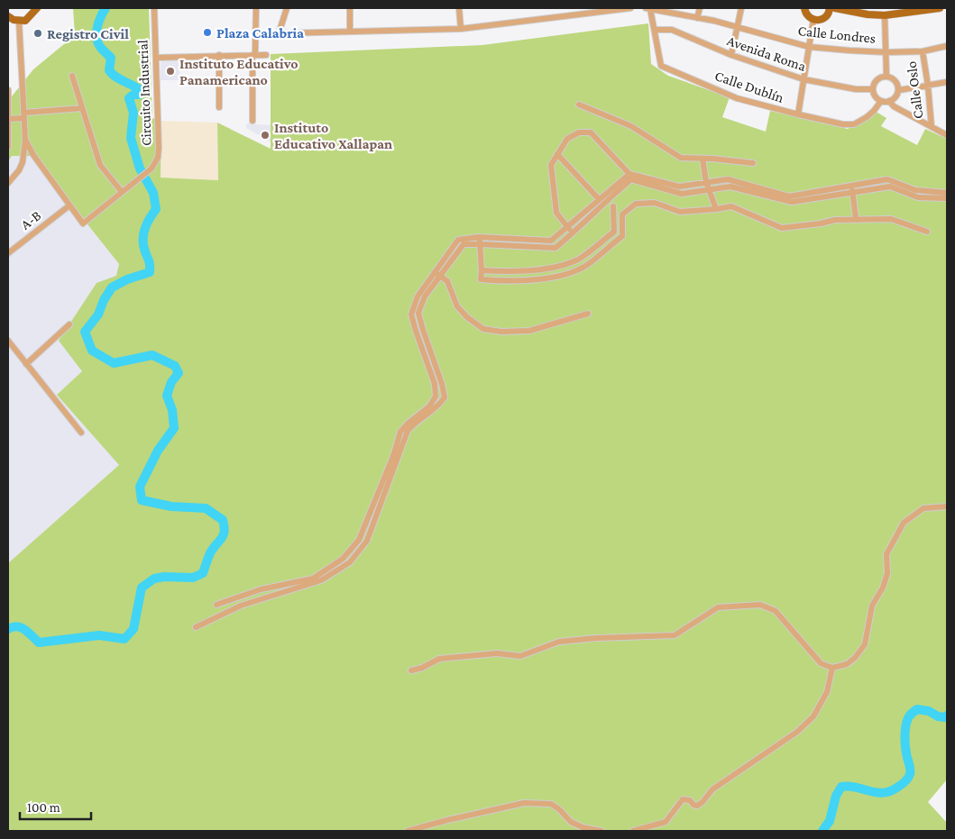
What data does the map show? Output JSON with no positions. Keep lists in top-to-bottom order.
{
  "streets": {
    "street": [
      "Calle Londres",
      "Avenida Roma",
      "Calle Dublín",
      "Calle Oslo",
      "Circuito Industrial",
      "A-B"
    ]
  },
  "crossings": [
    ["Calle Londres", "Calle Dublín"],
    ["Calle Londres", "Calle Oslo"],
    ["Avenida Roma", "Calle Dublín"],
    ["Circuito Industrial", "A-B"]
  ],
  "places": [
    "Plaza Calabria",
    "Registro Civil",
    "Instituto Educativo Panamericano",
    "Instituto Educativo Xallapan"
  ],
  "scale_bar": "100 m"
}
